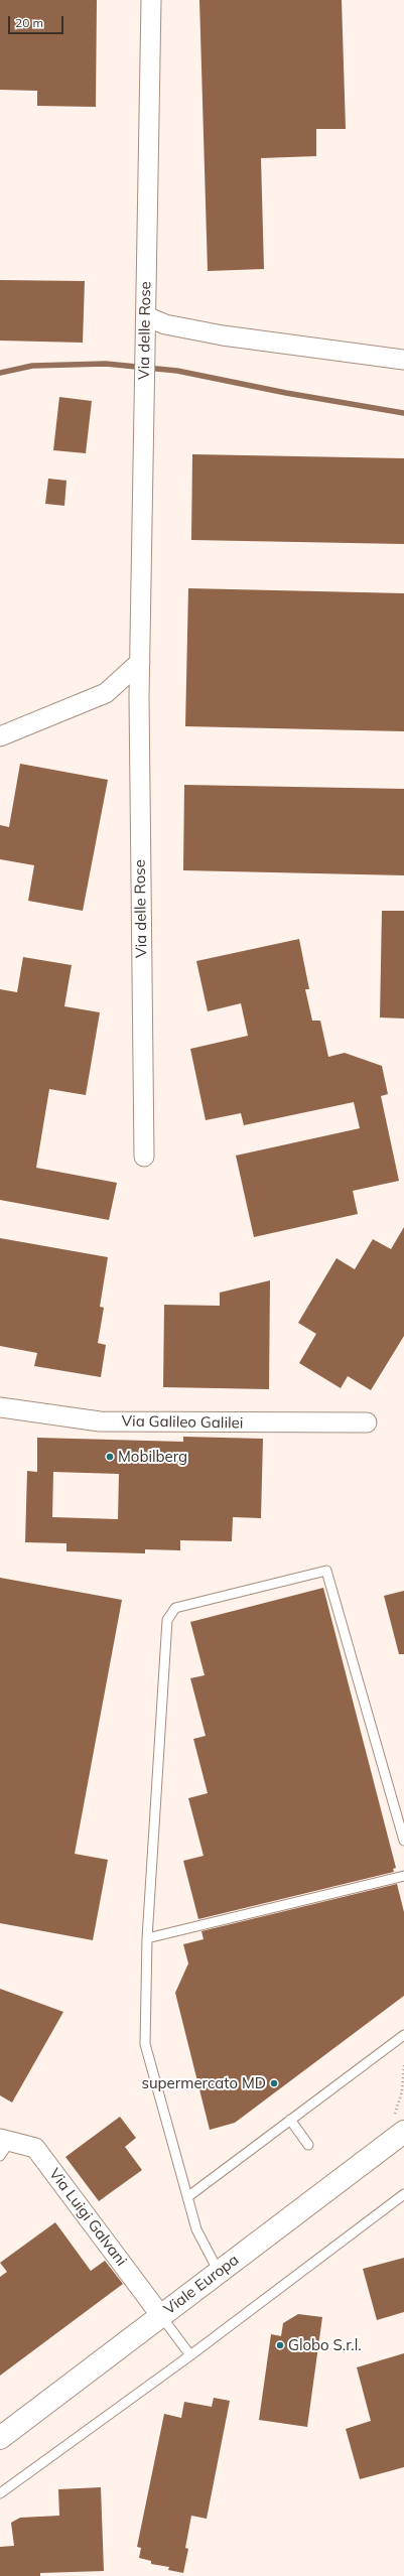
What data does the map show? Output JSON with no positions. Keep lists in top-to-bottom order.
{
  "streets": {
    "street": [
      "Via delle Rose",
      "Via Galileo Galilei",
      "Via Luigi Galvani",
      "Viale Europa"
    ]
  },
  "crossings": [
    ["Via Luigi Galvani", "Viale Europa"]
  ],
  "places": ["Mobilberg", "supermercato MD", "Globo S.r.l."],
  "scale_bar": "20 m"
}
